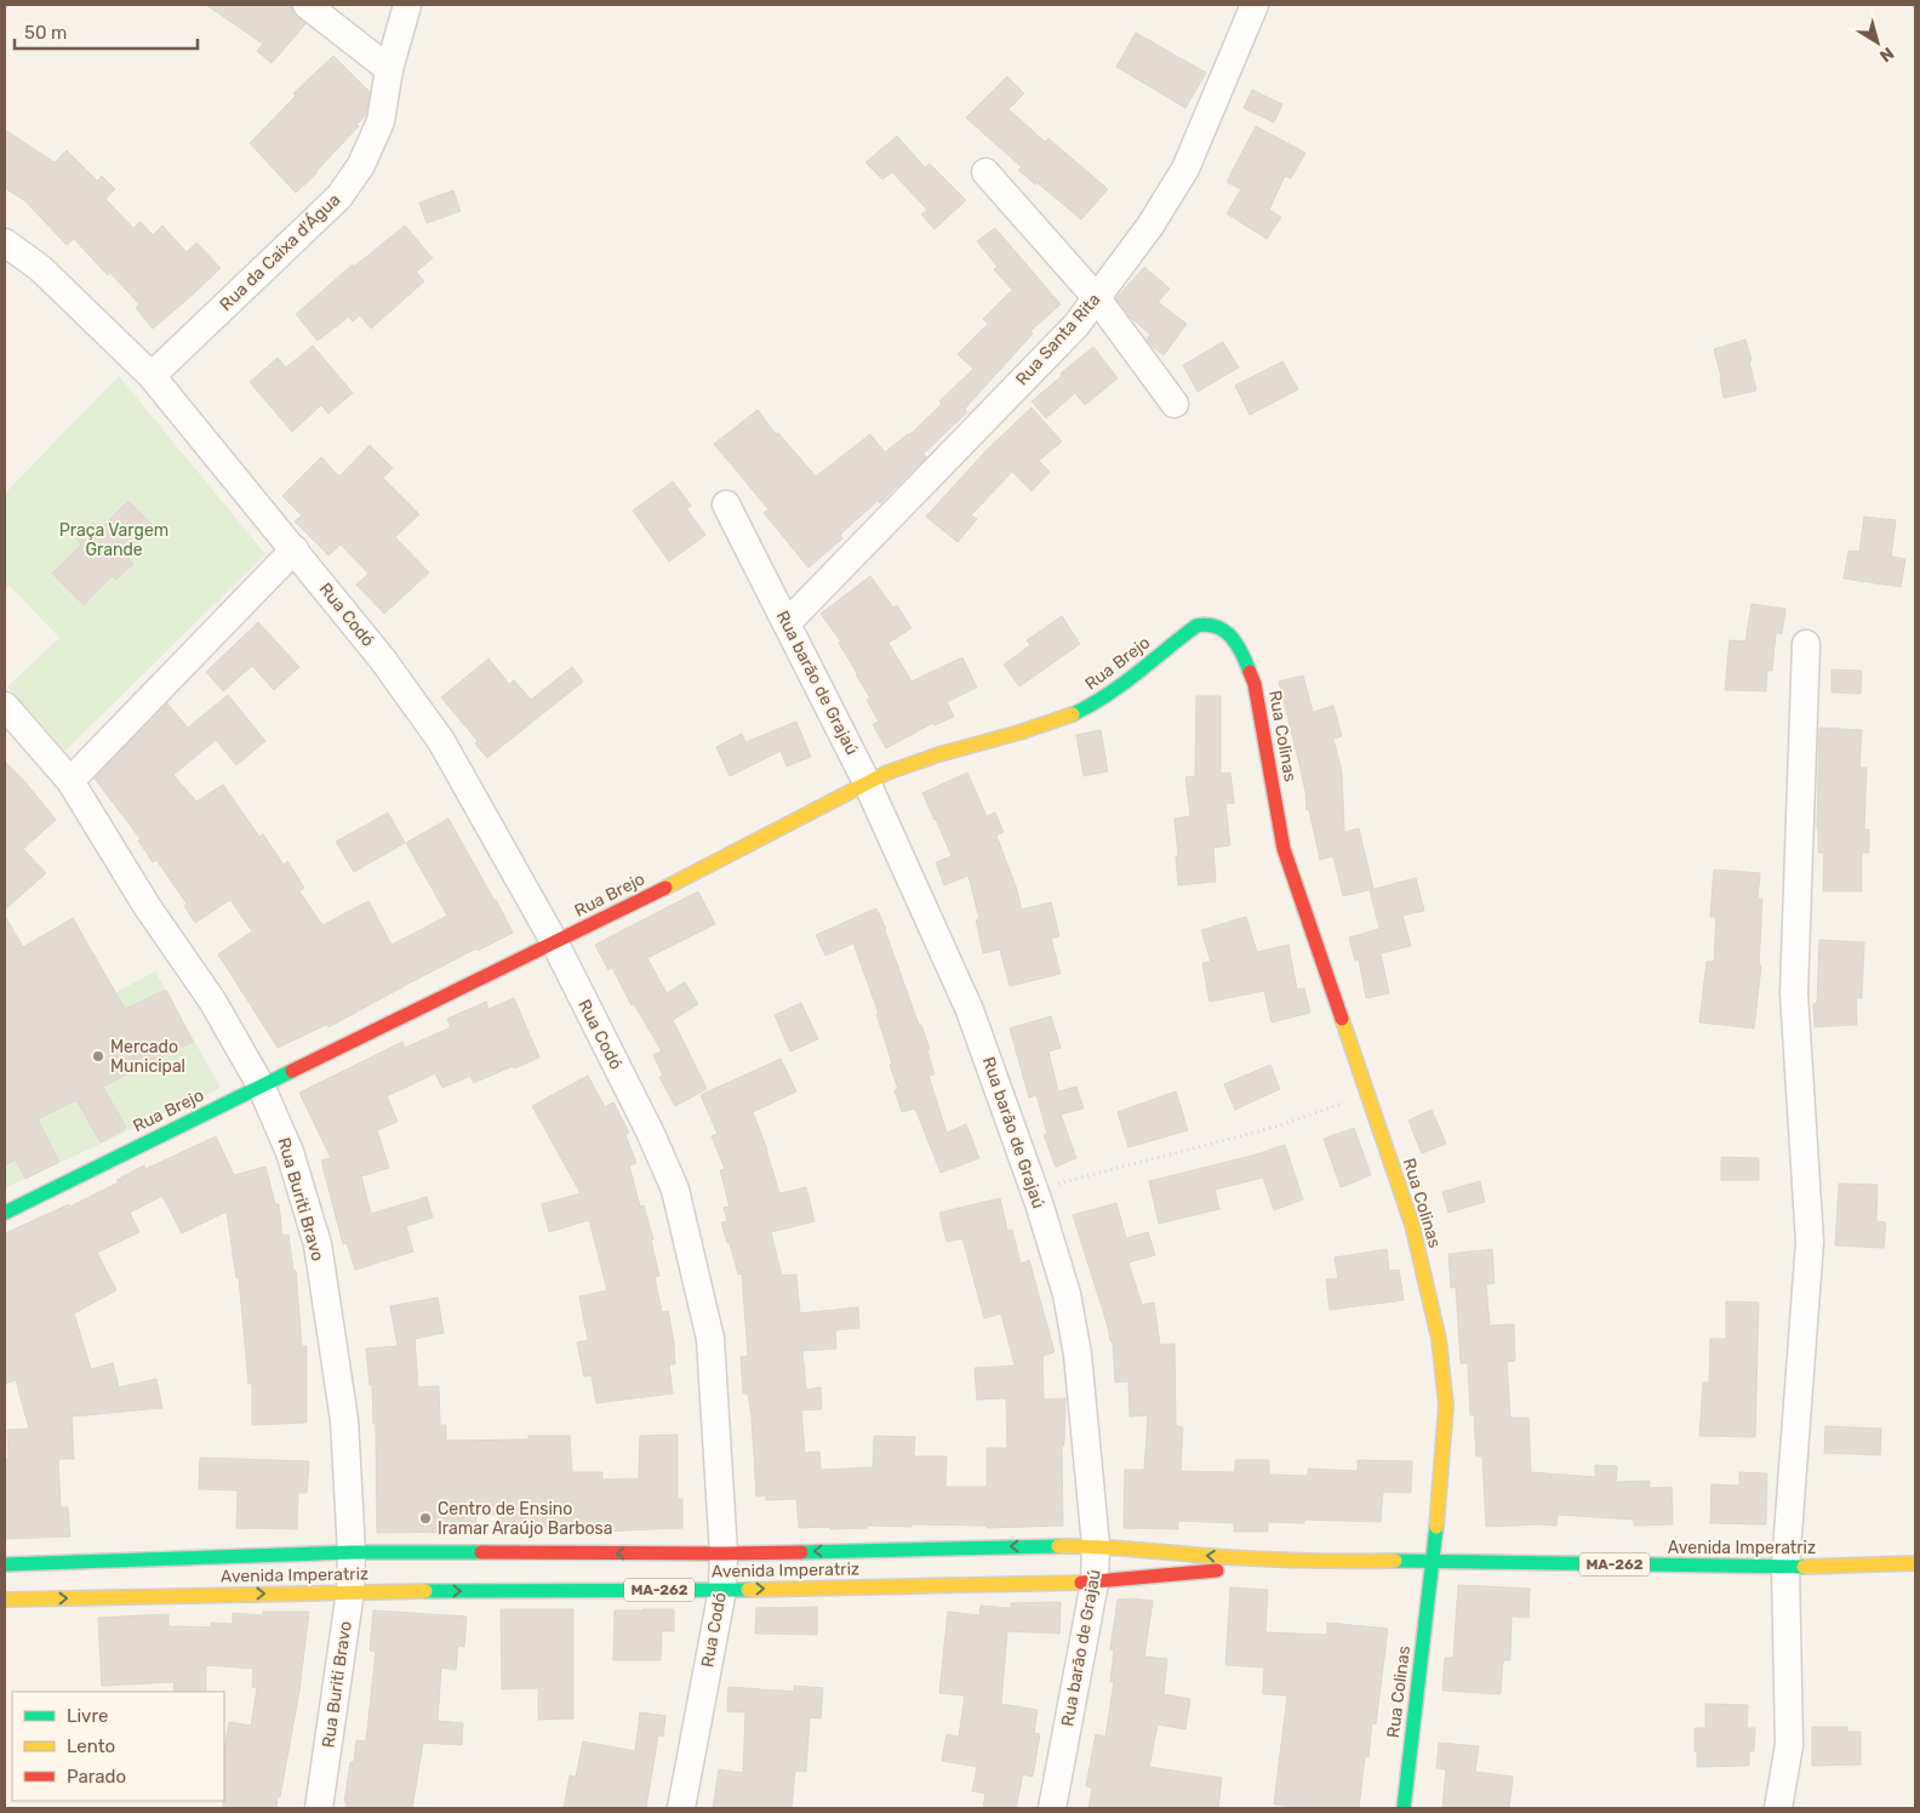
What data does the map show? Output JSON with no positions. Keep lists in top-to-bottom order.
{
  "streets": {
    "main road": [
      "Rua Brejo",
      "Rua Colinas",
      "Avenida Imperatriz",
      "MA-262"
    ],
    "street": [
      "Rua da Caixa d'Água",
      "Rua Santa Rita",
      "Rua Codó",
      "Rua barão de Grajaú",
      "Rua Buriti Bravo"
    ]
  },
  "crossings": [
    ["Rua da Caixa d'Água", "Rua Codó"],
    ["Rua Santa Rita", "Rua barão de Grajaú"],
    ["Rua Codó", "Rua Brejo"],
    ["Rua Codó", "Avenida Imperatriz"],
    ["Rua Brejo", "Rua barão de Grajaú"],
    ["Rua Brejo", "Rua Colinas"],
    ["Rua Brejo", "Rua Buriti Bravo"],
    ["Rua barão de Grajaú", "Avenida Imperatriz"],
    ["Rua Colinas", "Avenida Imperatriz"],
    ["Rua Buriti Bravo", "Avenida Imperatriz"]
  ],
  "parks": ["Praça Vargem Grande"],
  "places": ["Mercado Municipal", "Centro de Ensino Iramar Araújo Barbosa"],
  "legend": ["Livre", "Lento", "Parado"],
  "scale_bar": "50 m",
  "north": "bottom right"
}
